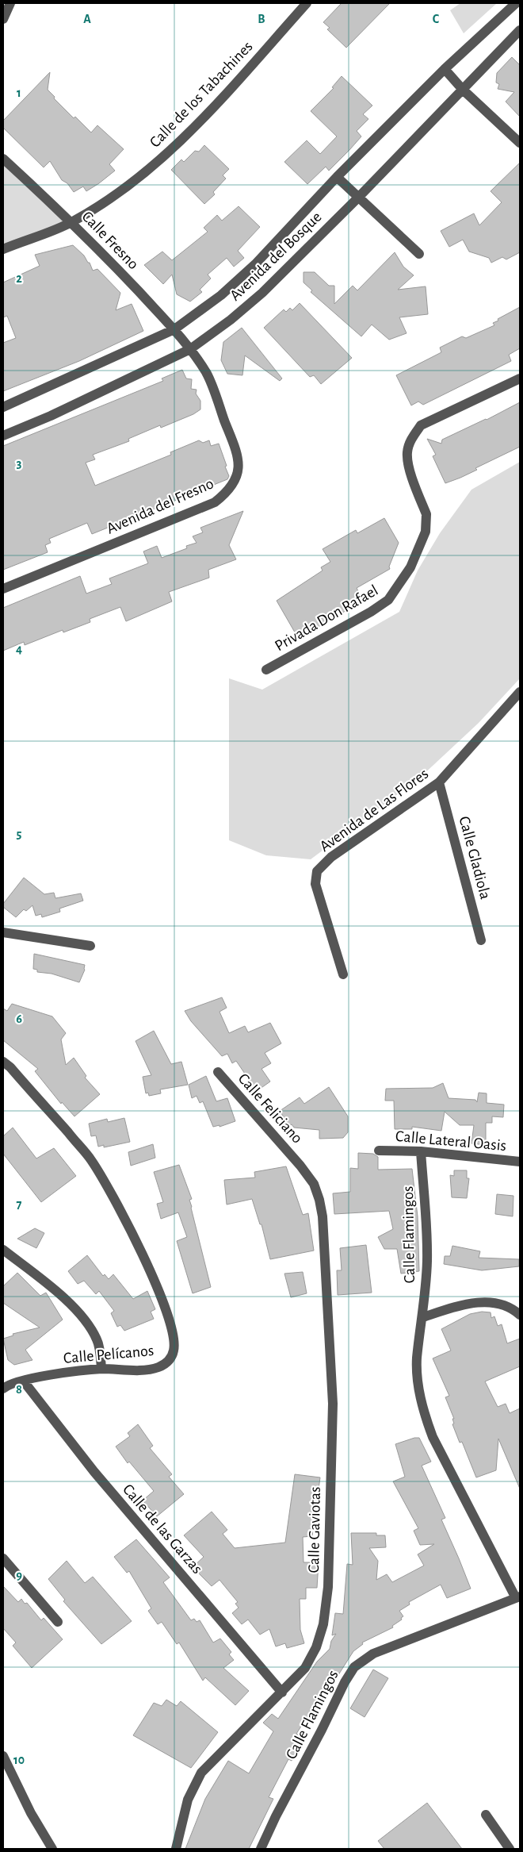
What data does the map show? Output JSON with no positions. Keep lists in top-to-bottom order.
{
  "streets": {
    "street": [
      "Calle de los Tabachines",
      "Calle Fresno",
      "Avenida del Bosque",
      "Avenida del Fresno",
      "Privada Don Rafael",
      "Avenida de Las Flores",
      "Calle Gladiola",
      "Calle Feliciano",
      "Calle Lateral Oasis",
      "Calle Flamingos",
      "Calle Pelícanos",
      "Calle de las Garzas",
      "Calle Gaviotas"
    ]
  },
  "crossings": [
    ["Calle de los Tabachines", "Calle Fresno"],
    ["Calle Fresno", "Avenida del Bosque"],
    ["Calle Fresno", "Avenida del Fresno"],
    ["Avenida del Bosque", "Avenida del Fresno"],
    ["Avenida de Las Flores", "Calle Gladiola"],
    ["Calle Feliciano", "Calle Gaviotas"],
    ["Calle Lateral Oasis", "Calle Flamingos"],
    ["Calle Pelícanos", "Calle de las Garzas"],
    ["Calle de las Garzas", "Calle Gaviotas"]
  ],
  "grid": {
    "columns": ["A", "B", "C"],
    "rows": [
      "1",
      "2",
      "3",
      "4",
      "5",
      "6",
      "7",
      "8",
      "9",
      "10"
    ]
  }
}
